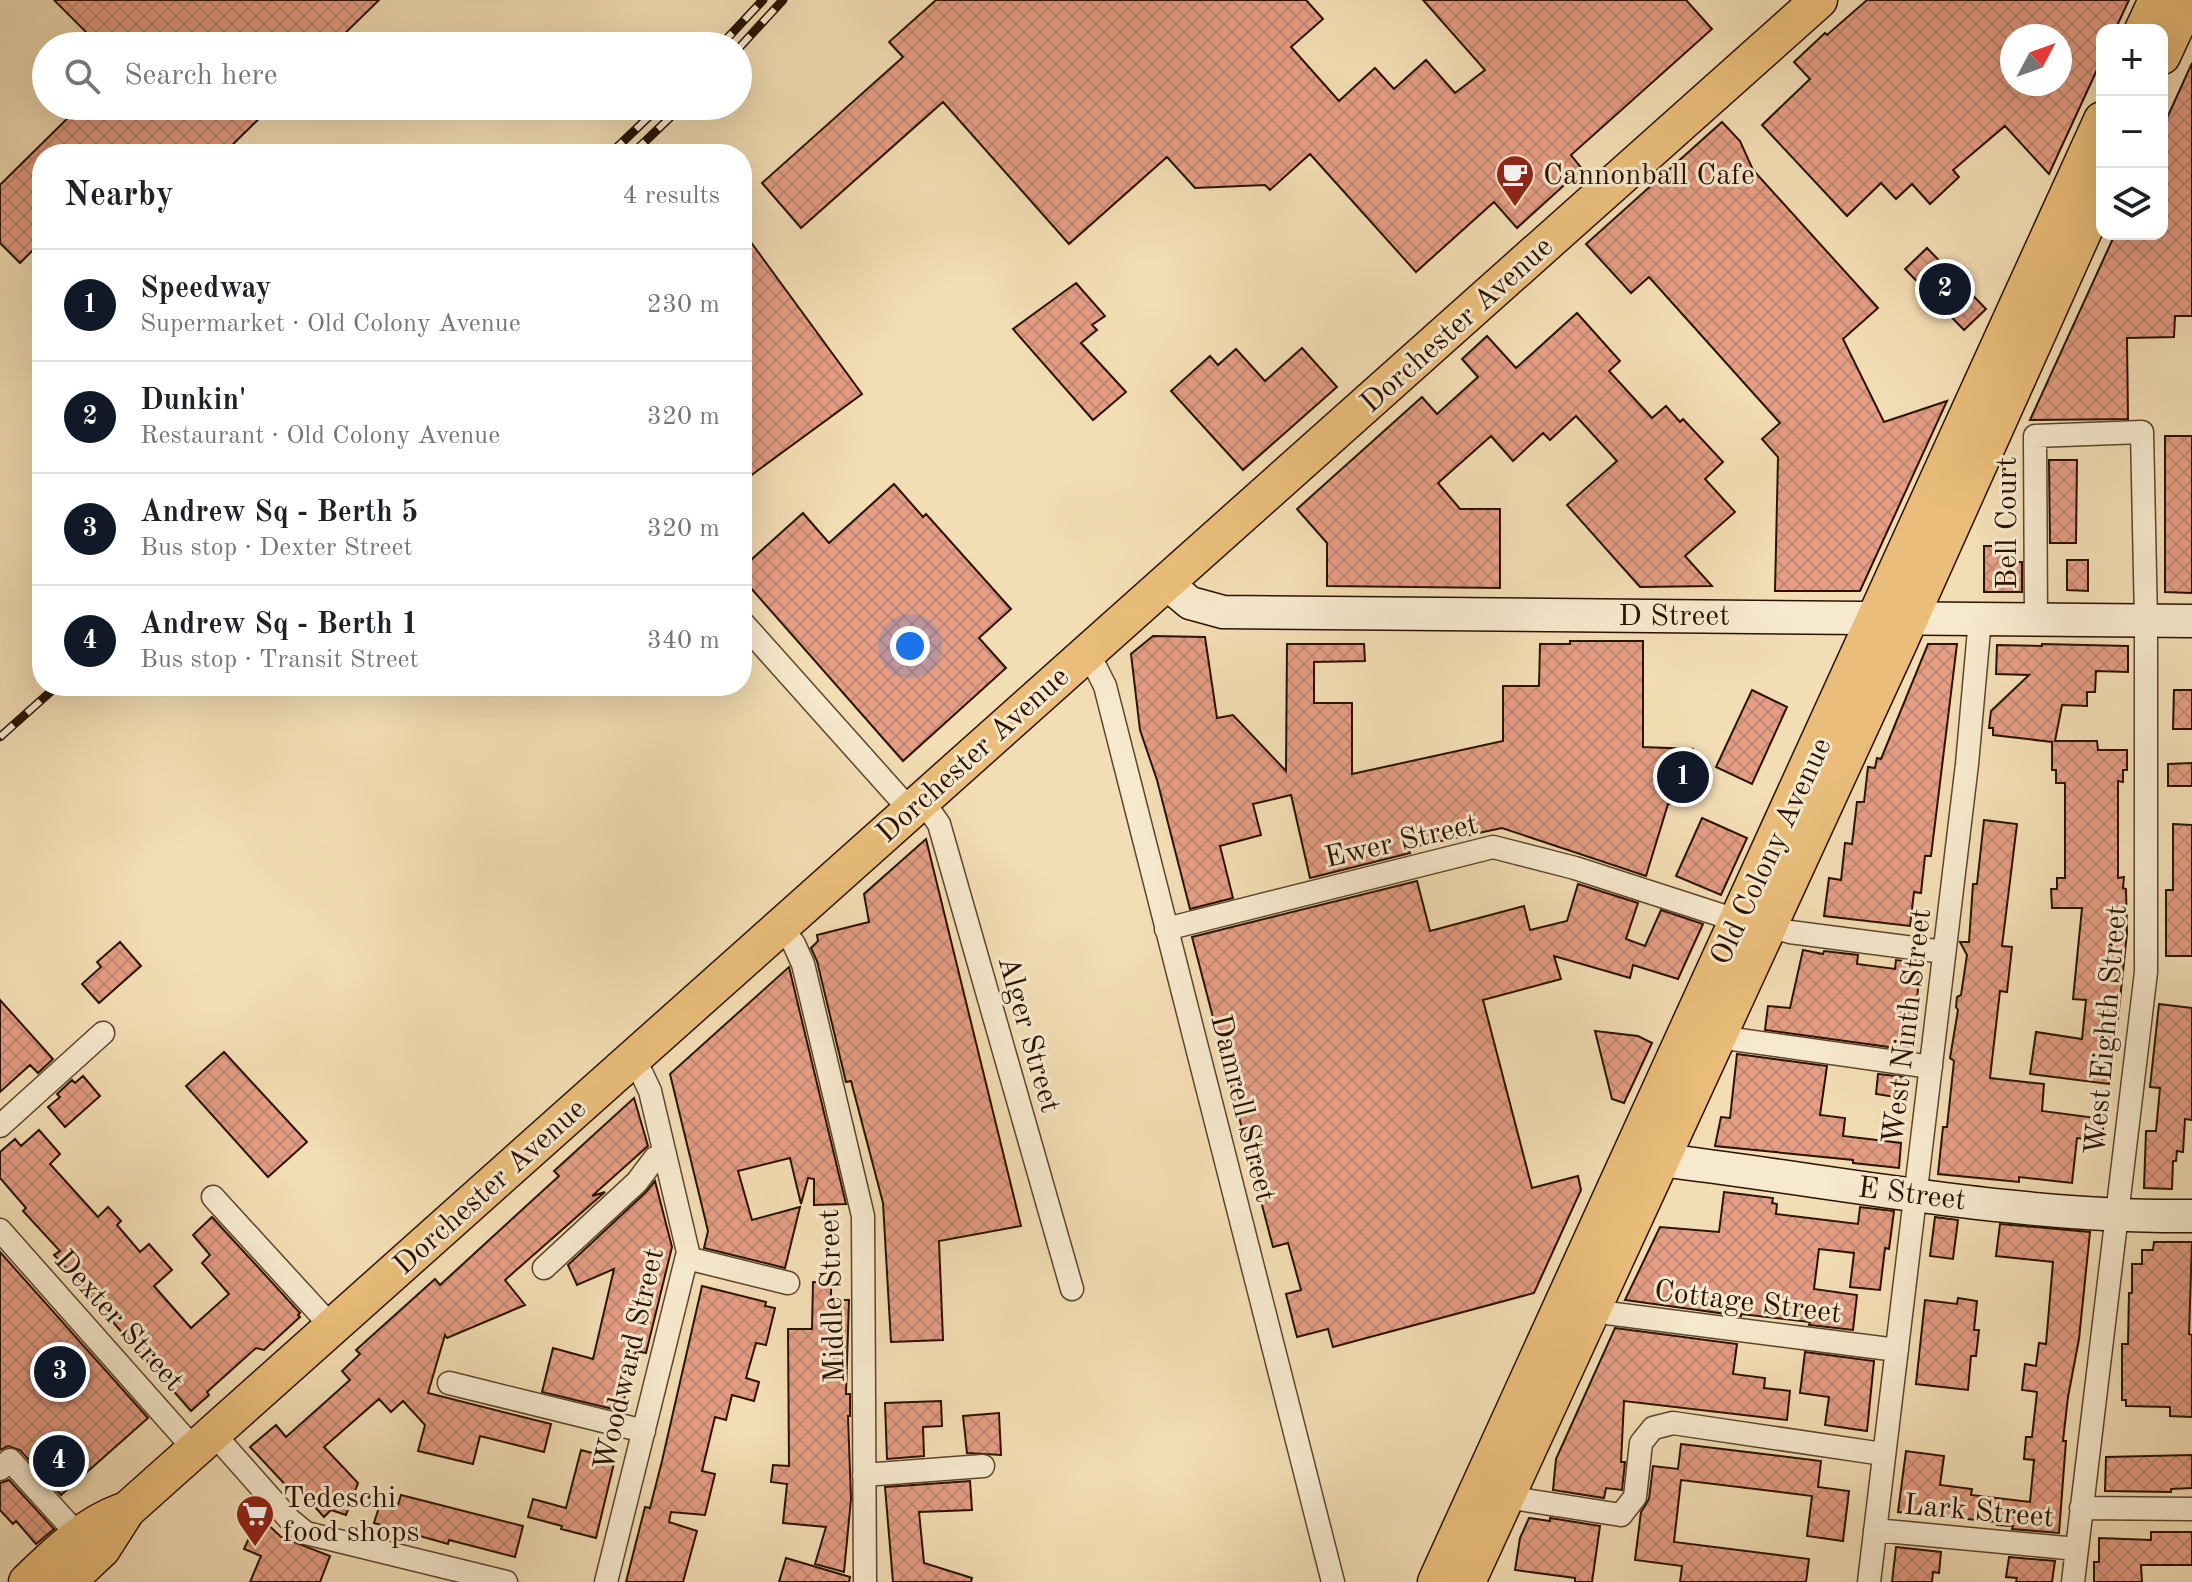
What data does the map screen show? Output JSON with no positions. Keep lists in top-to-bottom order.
{
  "streets": {
    "main road": [
      "Dorchester Avenue",
      "D Street",
      "Old Colony Avenue",
      "E Street"
    ],
    "street": [
      "Bell Court",
      "Ewer Street",
      "West Ninth Street",
      "West Eighth Street",
      "Alger Street",
      "Damrell Street",
      "Middle Street",
      "Cottage Street",
      "Dexter Street",
      "Woodward Street",
      "Lark Street"
    ]
  },
  "crossings": [
    ["Dorchester Avenue", "D Street"],
    ["Dorchester Avenue", "Alger Street"],
    ["Dorchester Avenue", "Damrell Street"],
    ["Dorchester Avenue", "Middle Street"],
    ["Dorchester Avenue", "Dexter Street"],
    ["Dorchester Avenue", "Woodward Street"],
    ["Bell Court", "D Street"],
    ["Bell Court", "West Eighth Street"],
    ["D Street", "Old Colony Avenue"],
    ["D Street", "West Ninth Street"],
    ["D Street", "West Eighth Street"],
    ["Ewer Street", "Old Colony Avenue"],
    ["Ewer Street", "West Ninth Street"],
    ["Ewer Street", "Damrell Street"],
    ["Old Colony Avenue", "E Street"],
    ["Old Colony Avenue", "Cottage Street"],
    ["West Ninth Street", "E Street"],
    ["West Ninth Street", "Cottage Street"],
    ["West Ninth Street", "Lark Street"],
    ["West Eighth Street", "E Street"],
    ["West Eighth Street", "Lark Street"]
  ],
  "places": {
    "cafe": ["Cannonball Cafe"],
    "supermarket": ["Tedeschi food shops"]
  },
  "north": "top right",
  "page": {
    "map_buttons": ["+", "−"],
    "search": "Search here",
    "heading": ["Nearby", "4 results"],
    "list": [
      {
        "mark": "1",
        "name": "Speedway",
        "note": "Supermarket · Old Colony Avenue",
        "value": "230 m"
      },
      {
        "mark": "2",
        "name": "Dunkin'",
        "note": "Restaurant · Old Colony Avenue",
        "value": "320 m"
      },
      {
        "mark": "3",
        "name": "Andrew Sq - Berth 5",
        "note": "Bus stop · Dexter Street",
        "value": "320 m"
      },
      {
        "mark": "4",
        "name": "Andrew Sq - Berth 1",
        "note": "Bus stop · Transit Street",
        "value": "340 m"
      }
    ],
    "pins": [
      "2",
      "1",
      "3",
      "4"
    ]
  }
}
